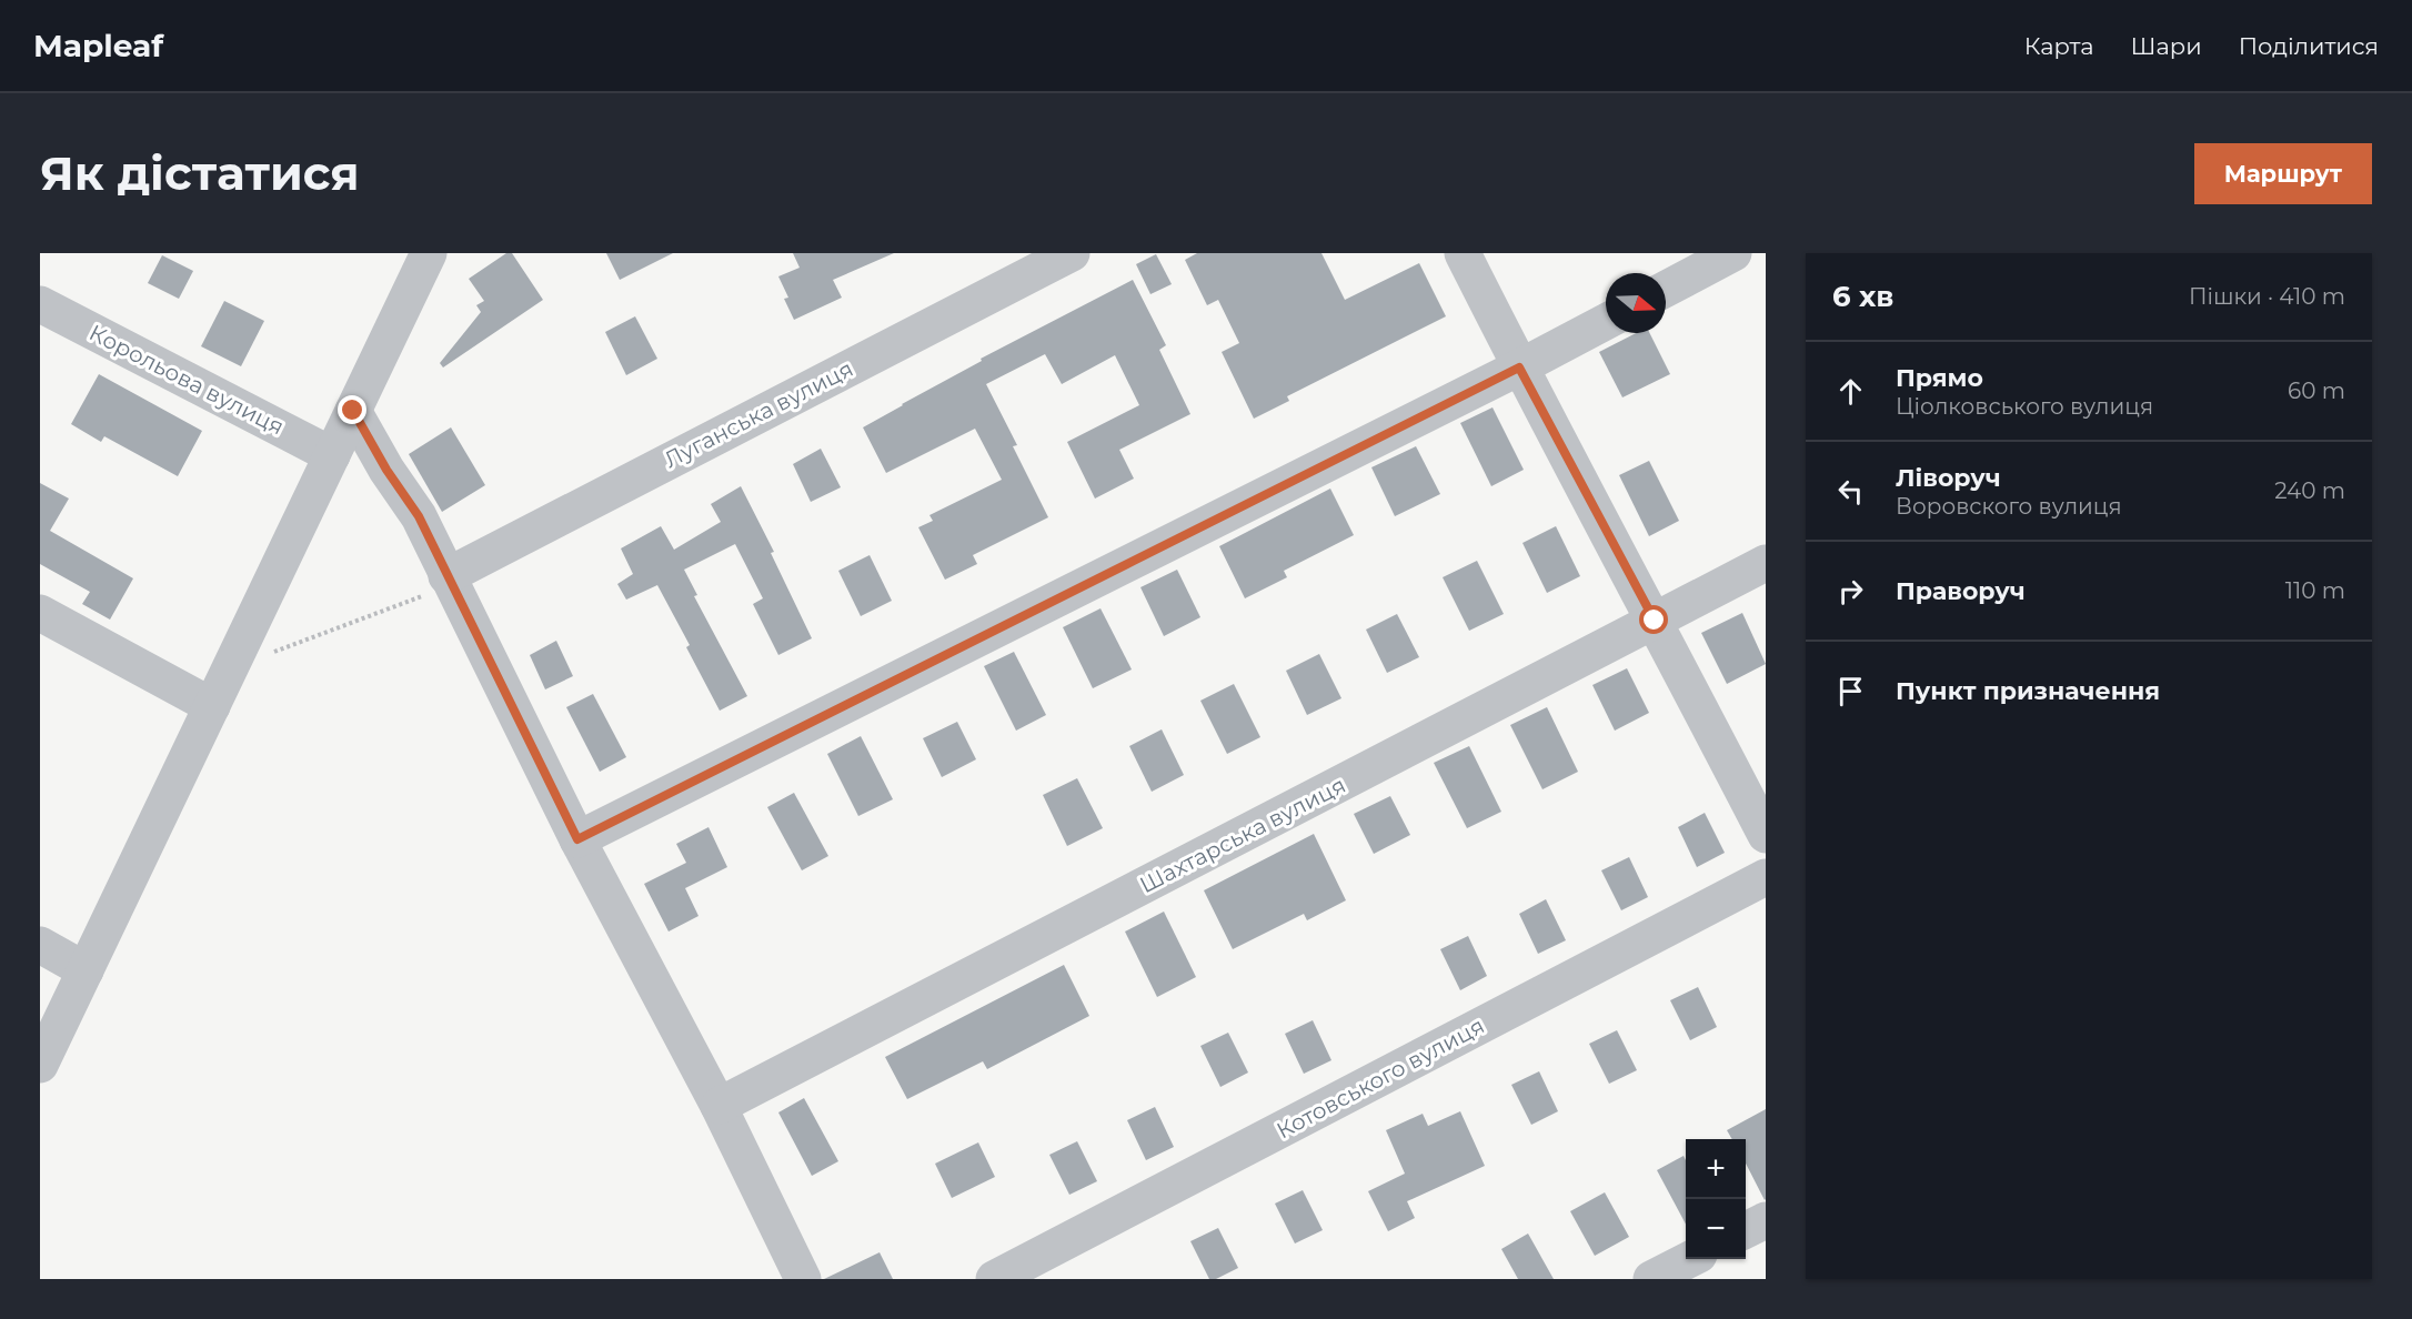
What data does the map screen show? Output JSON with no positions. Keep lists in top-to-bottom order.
{
  "streets": {
    "street": [
      "Корольова вулиця",
      "Луганська вулиця",
      "Шахтарська вулиця",
      "Котовського вулиця"
    ]
  },
  "north": "right",
  "page": {
    "header": "Mapleaf",
    "nav": ["Карта", "Шари", "Поділитися"],
    "buttons": "Маршрут",
    "title": "Як дістатися",
    "heading": ["6 хв", "Пішки · 410 m"],
    "list": [
      ["Прямо", "Ціолковського вулиця", "60 m"],
      ["Ліворуч", "Воровского вулиця", "240 m"],
      ["Праворуч", "110 m"],
      "Пункт призначення"
    ],
    "map_buttons": ["+", "−"]
  }
}
